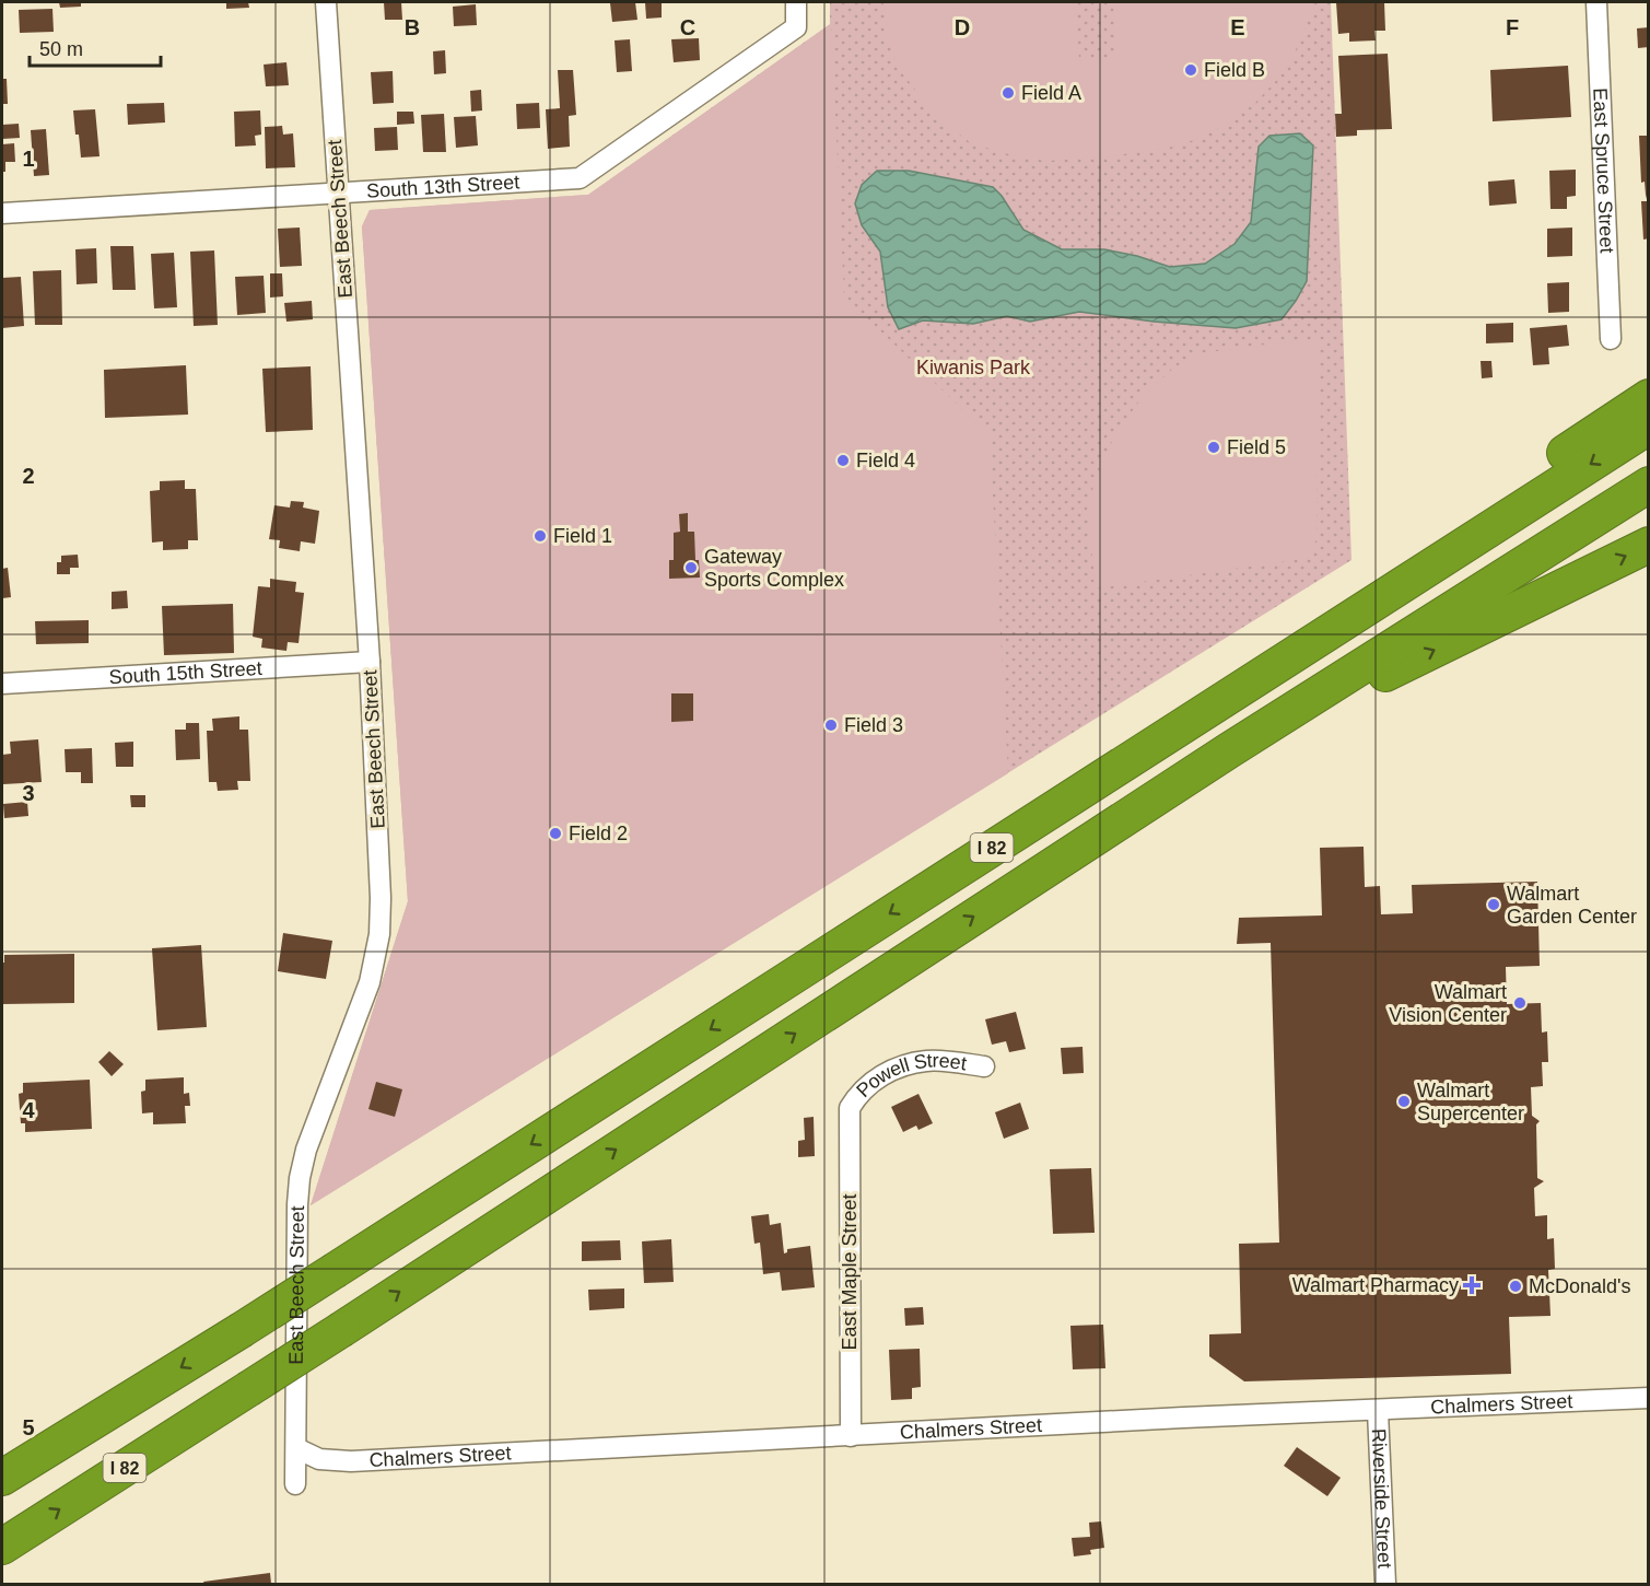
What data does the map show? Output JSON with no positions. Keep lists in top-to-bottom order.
{
  "streets": {
    "highway": ["I 82"],
    "street": [
      "East Spruce Street",
      "South 13th Street",
      "East Beech Street",
      "South 15th Street",
      "Powell Street",
      "East Maple Street",
      "Chalmers Street",
      "Riverside Street"
    ]
  },
  "crossings": [
    ["South 13th Street", "East Beech Street"],
    ["East Beech Street", "South 15th Street"],
    ["East Beech Street", "Chalmers Street"],
    ["Powell Street", "East Maple Street"],
    ["East Maple Street", "Chalmers Street"],
    ["Chalmers Street", "Riverside Street"]
  ],
  "parks": ["Kiwanis Park"],
  "places": {
    "other": [
      "Field B",
      "Field A",
      "Field 5",
      "Field 4",
      "Field 1",
      "Gateway Sports Complex",
      "Field 3",
      "Field 2",
      "Walmart Garden Center",
      "Walmart Vision Center",
      "Walmart Supercenter",
      "McDonald's"
    ],
    "health": ["Walmart Pharmacy"]
  },
  "scale_bar": "50 m",
  "grid": {
    "columns": [
      "B",
      "C",
      "D",
      "E",
      "F"
    ],
    "rows": [
      "1",
      "2",
      "3",
      "4",
      "5"
    ]
  }
}
